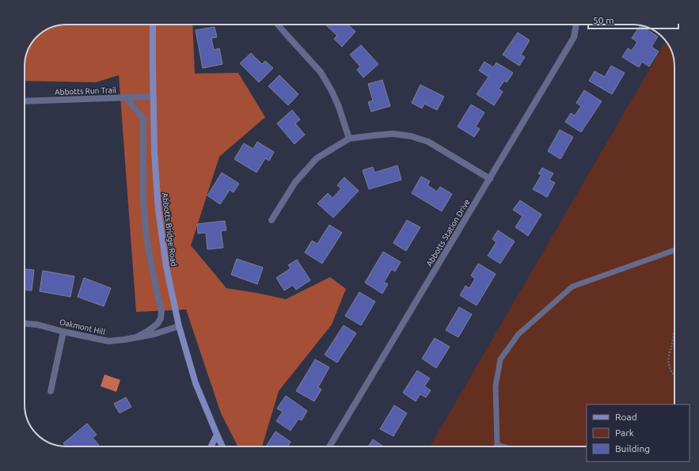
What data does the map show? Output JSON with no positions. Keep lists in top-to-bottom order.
{
  "streets": {
    "main road": ["Abbotts Bridge Road"],
    "street": ["Abbotts Run Trail", "Abbotts Station Drive", "Oakmont Hill"]
  },
  "crossings": [
    ["Abbotts Run Trail", "Abbotts Bridge Road"],
    ["Abbotts Bridge Road", "Oakmont Hill"]
  ],
  "legend": ["Road", "Park", "Building"],
  "scale_bar": "50 m"
}
